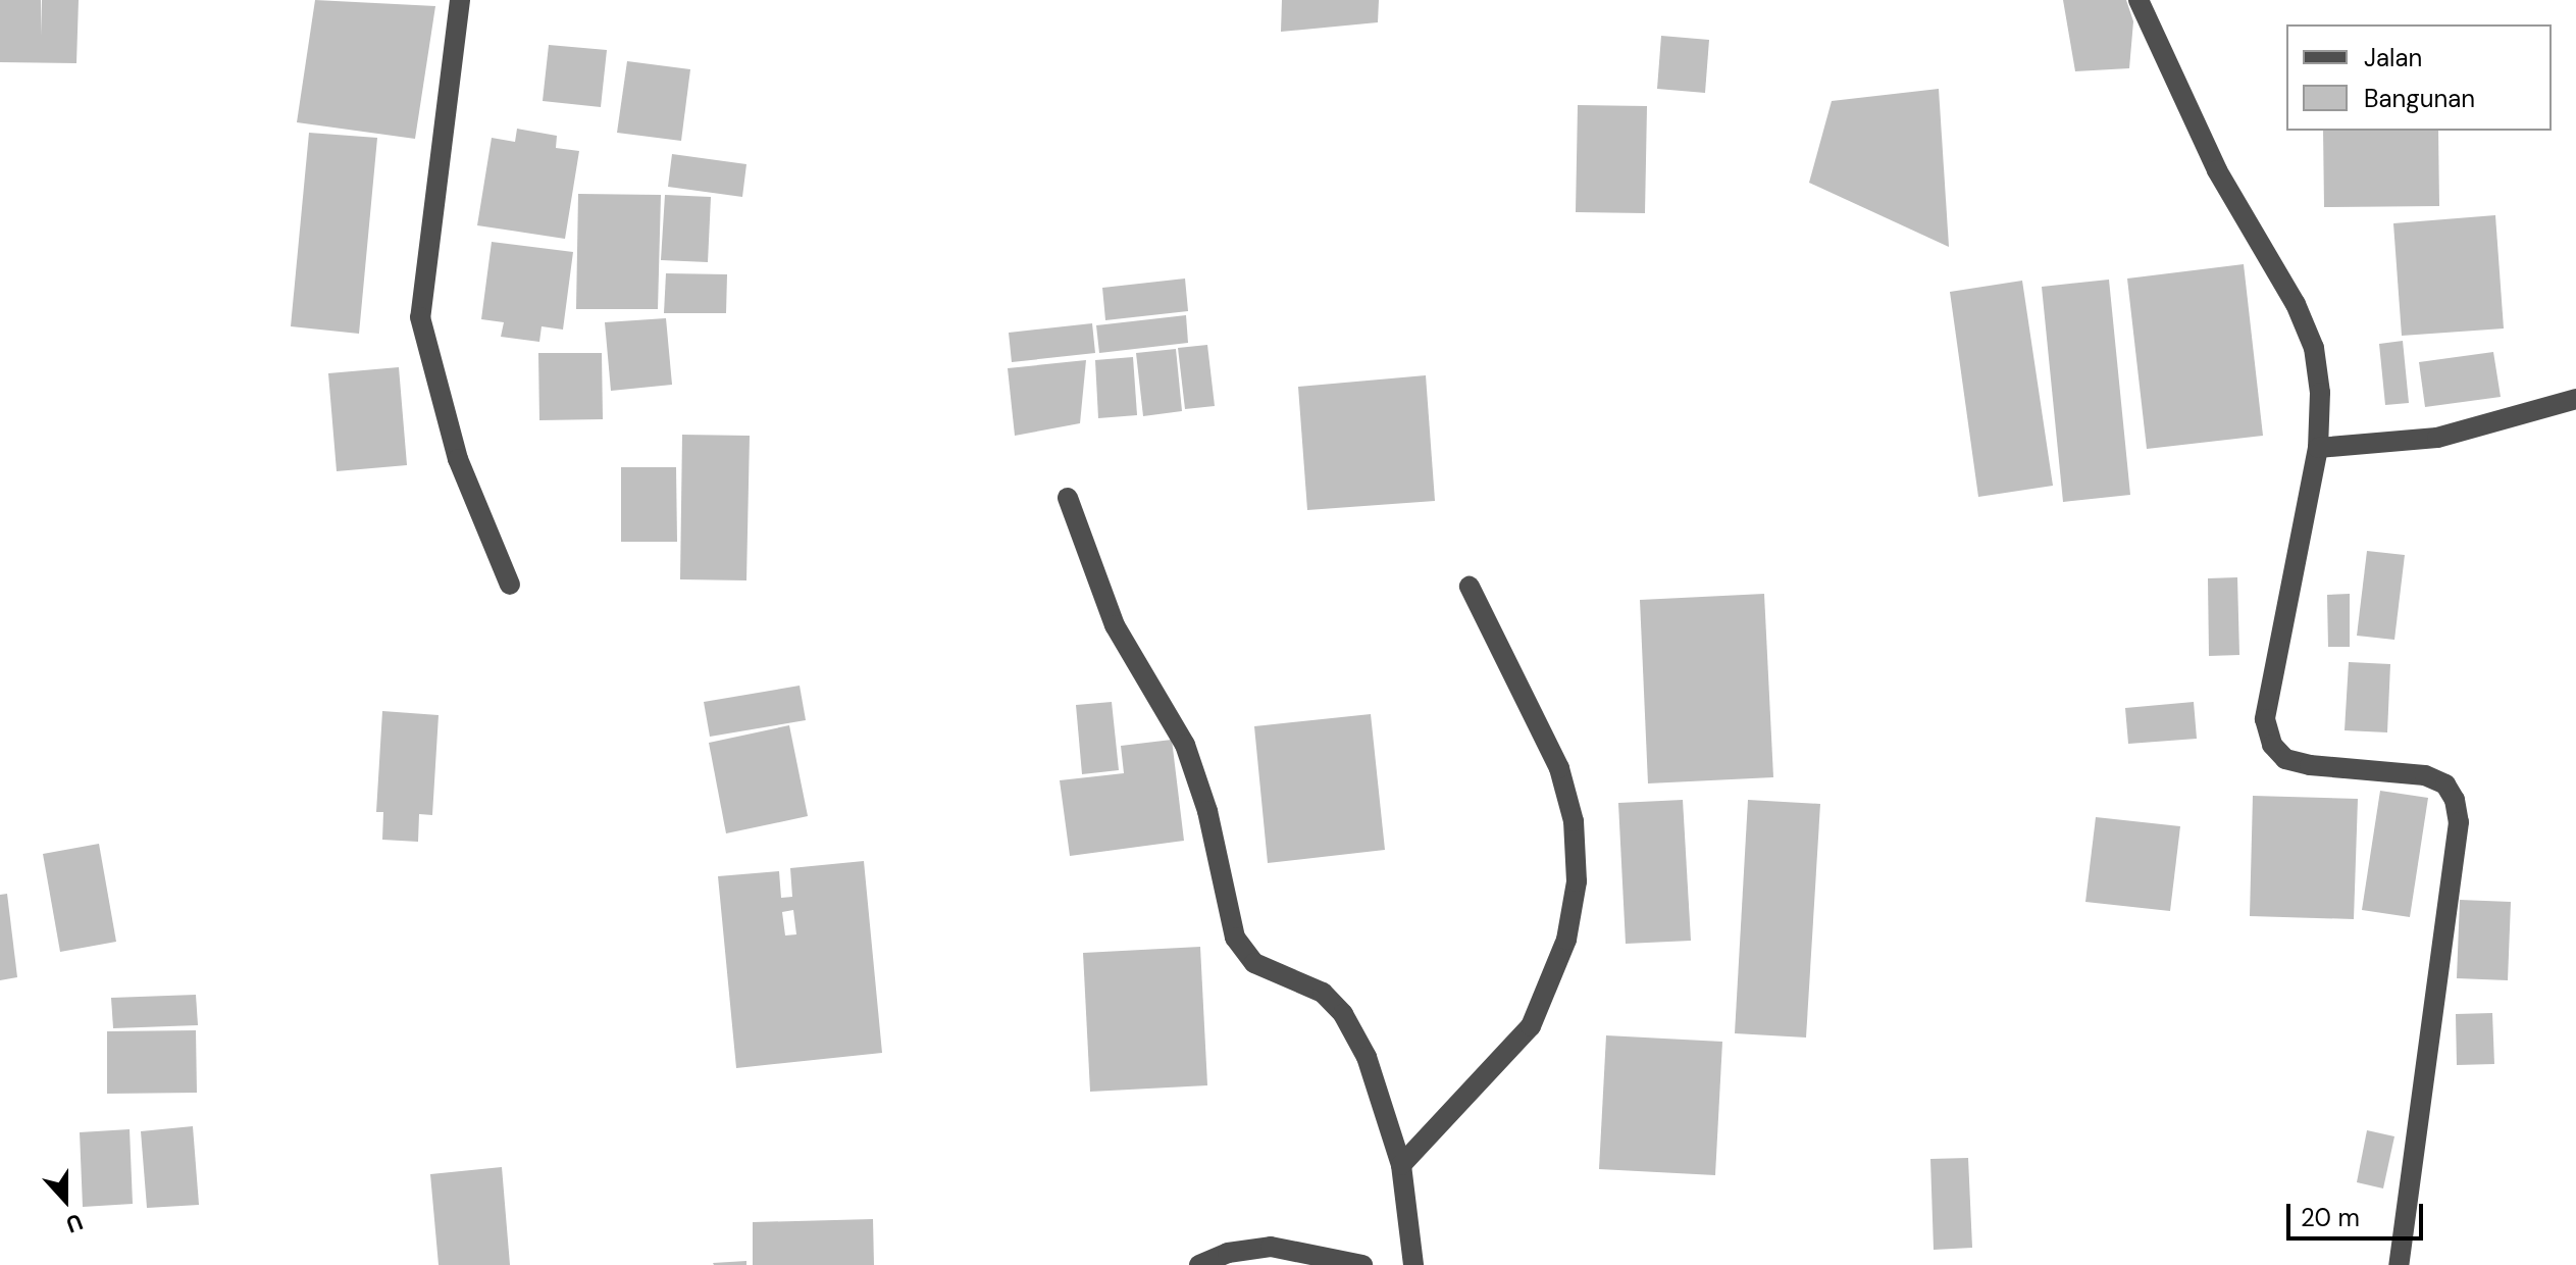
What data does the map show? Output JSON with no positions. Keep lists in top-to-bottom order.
{
  "legend": ["Jalan", "Bangunan"],
  "scale_bar": "20 m",
  "north": "bottom"
}
